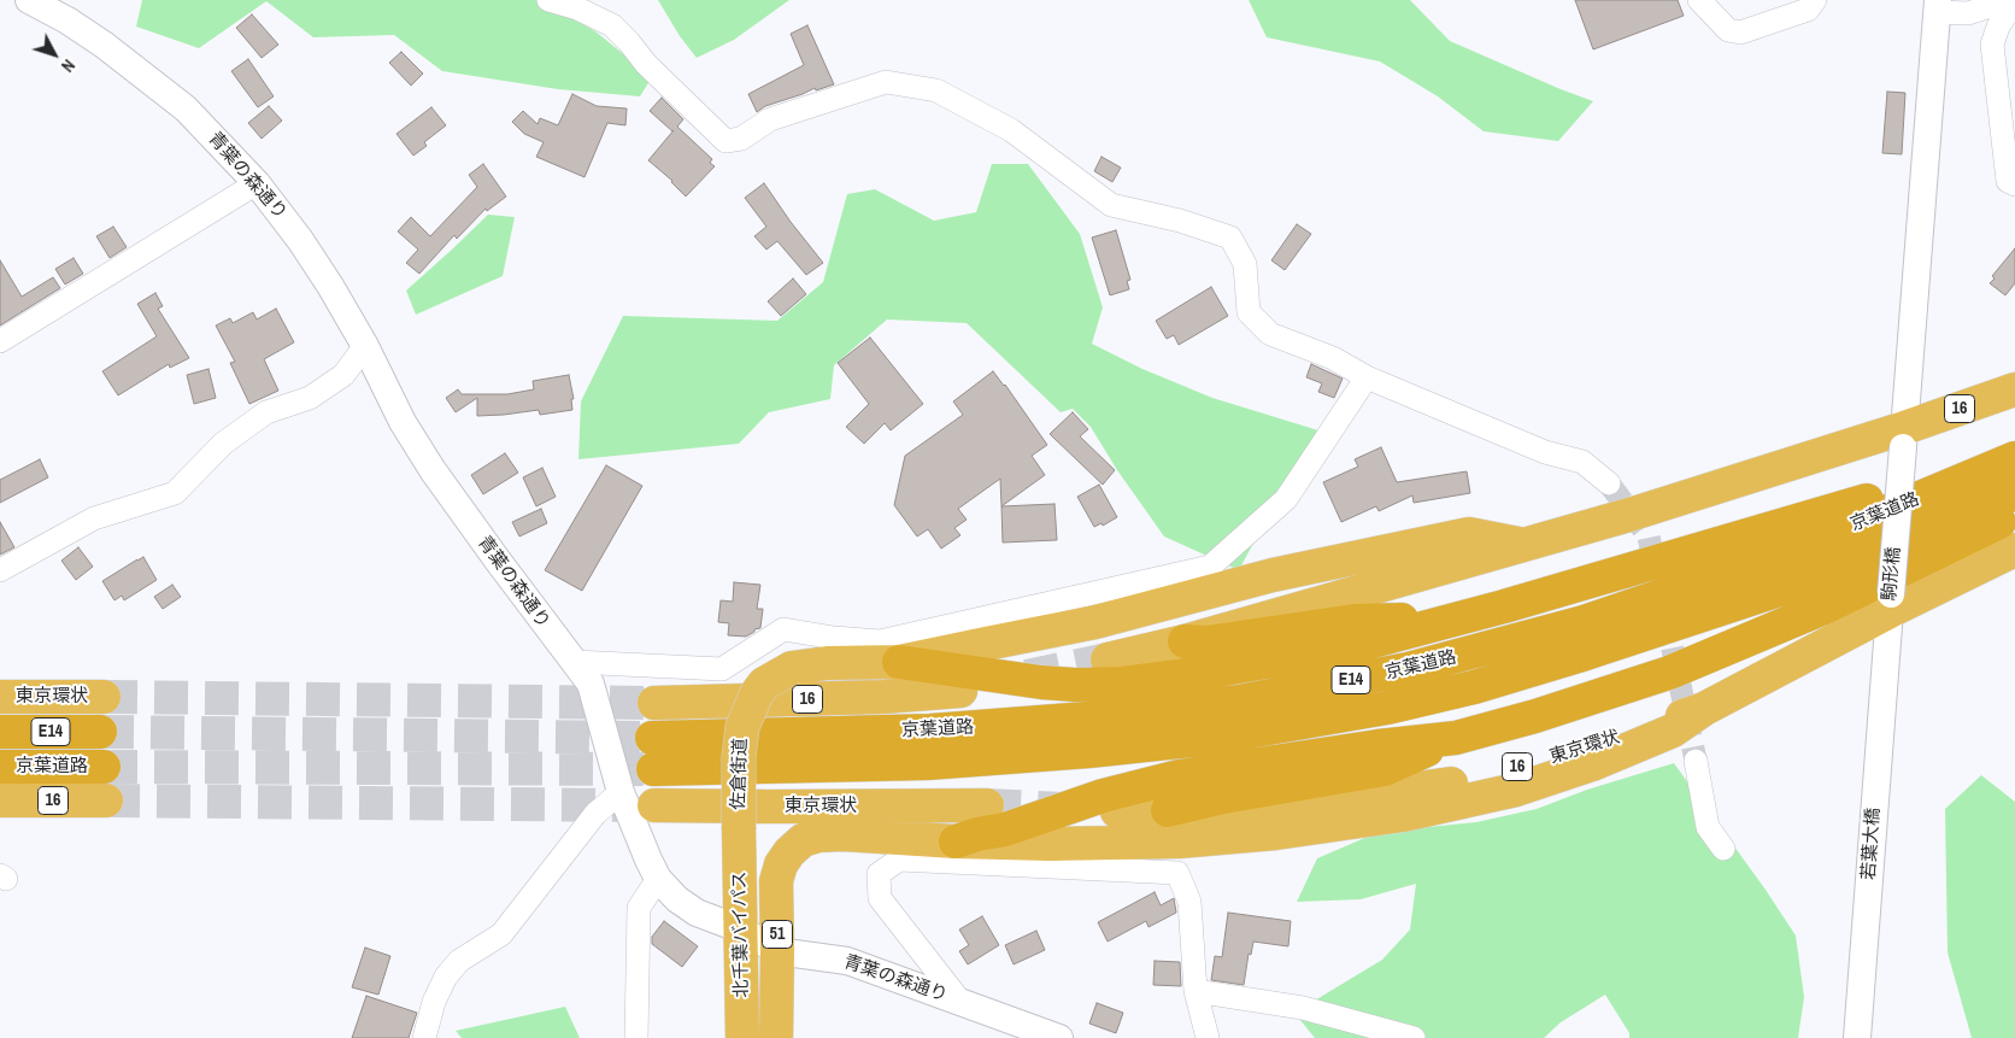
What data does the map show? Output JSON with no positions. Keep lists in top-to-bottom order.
{
  "streets": {
    "highway": [
      "16",
      "京葉道路",
      "E14",
      "東京環状",
      "佐倉街道",
      "北千葉バイパス",
      "51"
    ],
    "street": ["青葉の森通り", "駒形橋", "若葉大橋"]
  },
  "crossings": [
    ["青葉の森通り", "北千葉バイパス"],
    ["16", "駒形橋"],
    ["駒形橋", "東京環状"],
    ["駒形橋", "若葉大橋"],
    ["佐倉街道", "北千葉バイパス"]
  ],
  "north": "bottom right"
}
